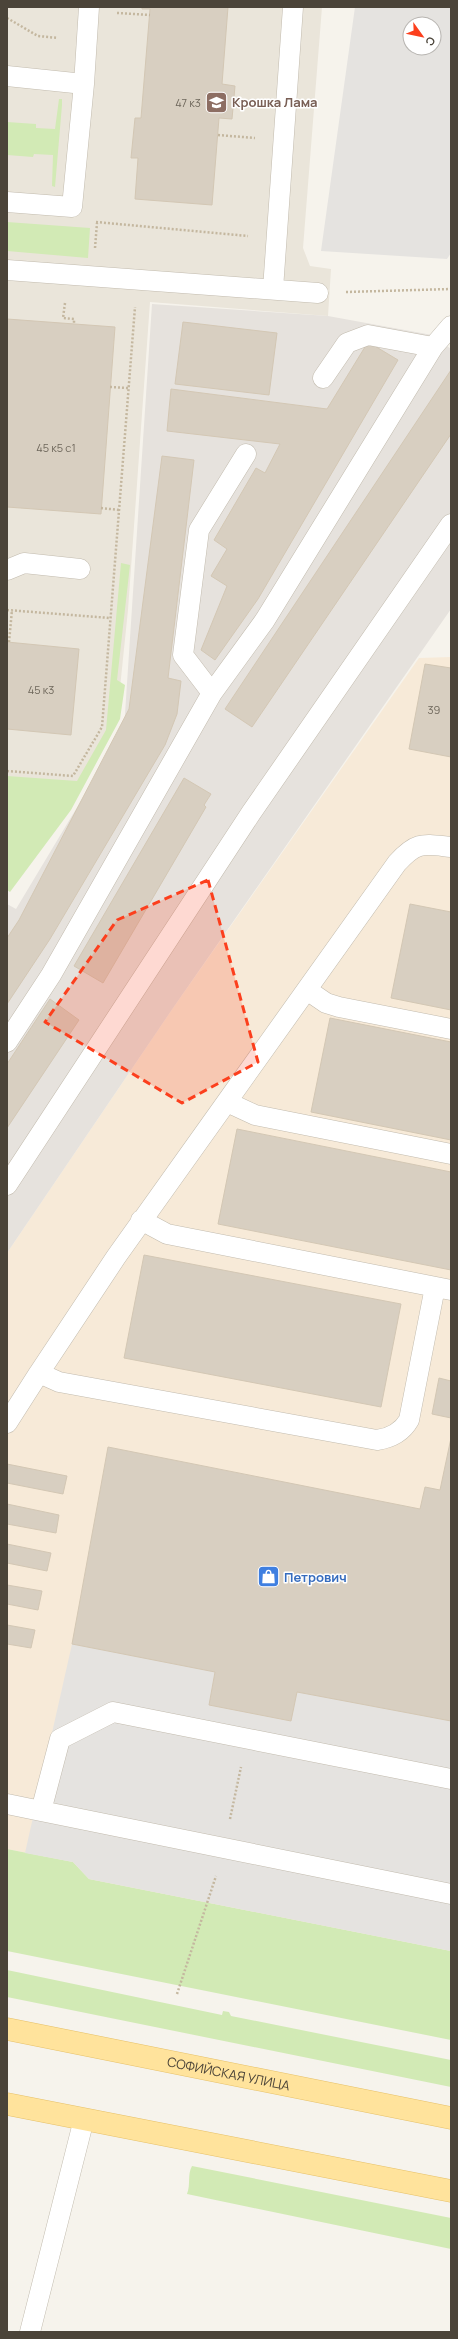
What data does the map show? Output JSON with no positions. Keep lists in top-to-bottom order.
{
  "streets": {
    "main road": ["СОФИЙСКАЯ УЛИЦА"]
  },
  "places": {
    "school or university": ["Крошка Лама"],
    "shop": ["Петрович"]
  },
  "house_numbers": [
    "47 к3",
    "45 к5 с1",
    "45 к3",
    "39"
  ],
  "north": "bottom right"
}
